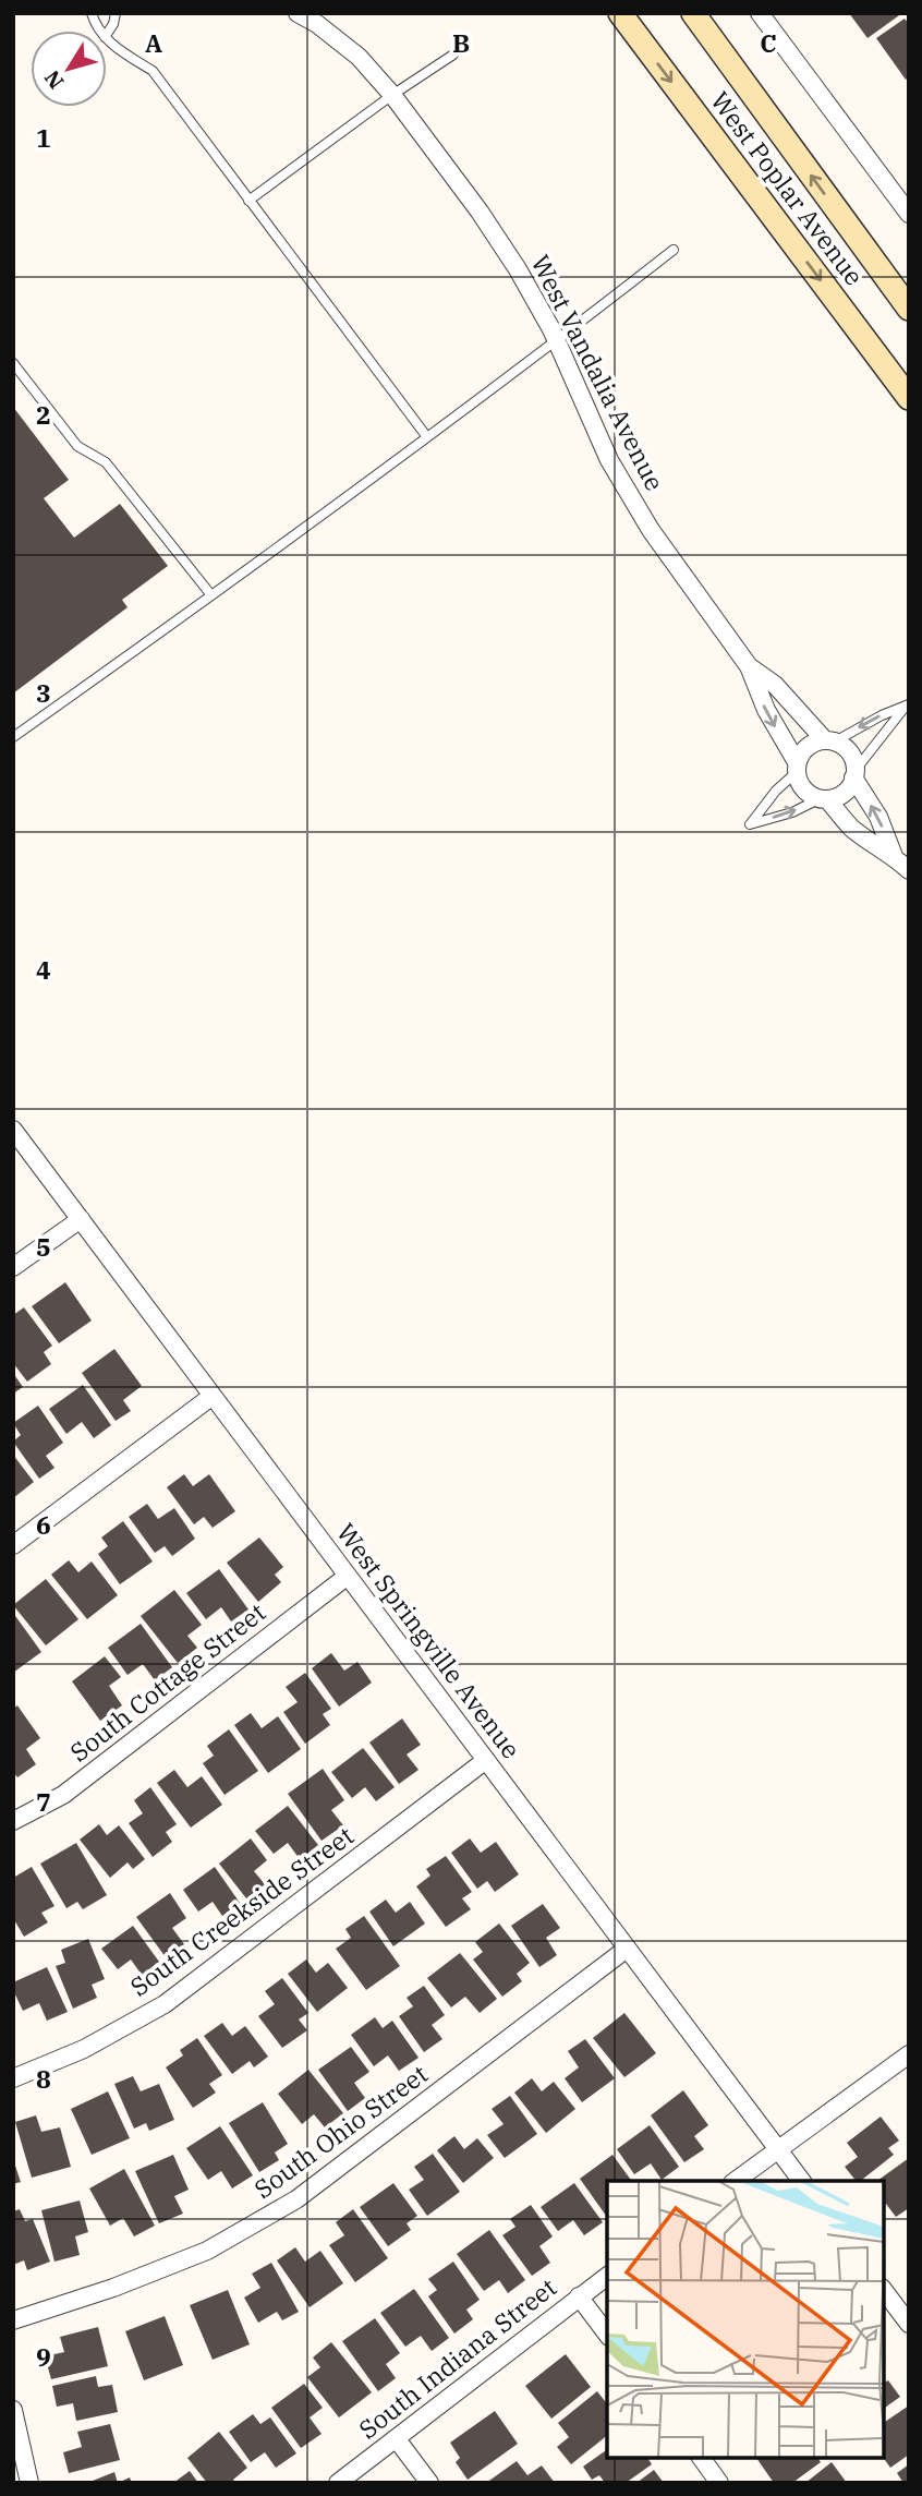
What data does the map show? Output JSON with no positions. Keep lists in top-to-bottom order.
{
  "streets": {
    "main road": ["West Poplar Avenue"],
    "street": [
      "West Vandalia Avenue",
      "West Springville Avenue",
      "South Cottage Street",
      "South Creekside Street",
      "South Ohio Street",
      "South Indiana Street"
    ]
  },
  "crossings": [
    ["West Springville Avenue", "South Cottage Street"],
    ["West Springville Avenue", "South Creekside Street"],
    ["West Springville Avenue", "South Ohio Street"]
  ],
  "north": "bottom left",
  "grid": {
    "columns": ["A", "B", "C"],
    "rows": [
      "1",
      "2",
      "3",
      "4",
      "5",
      "6",
      "7",
      "8",
      "9"
    ]
  }
}
